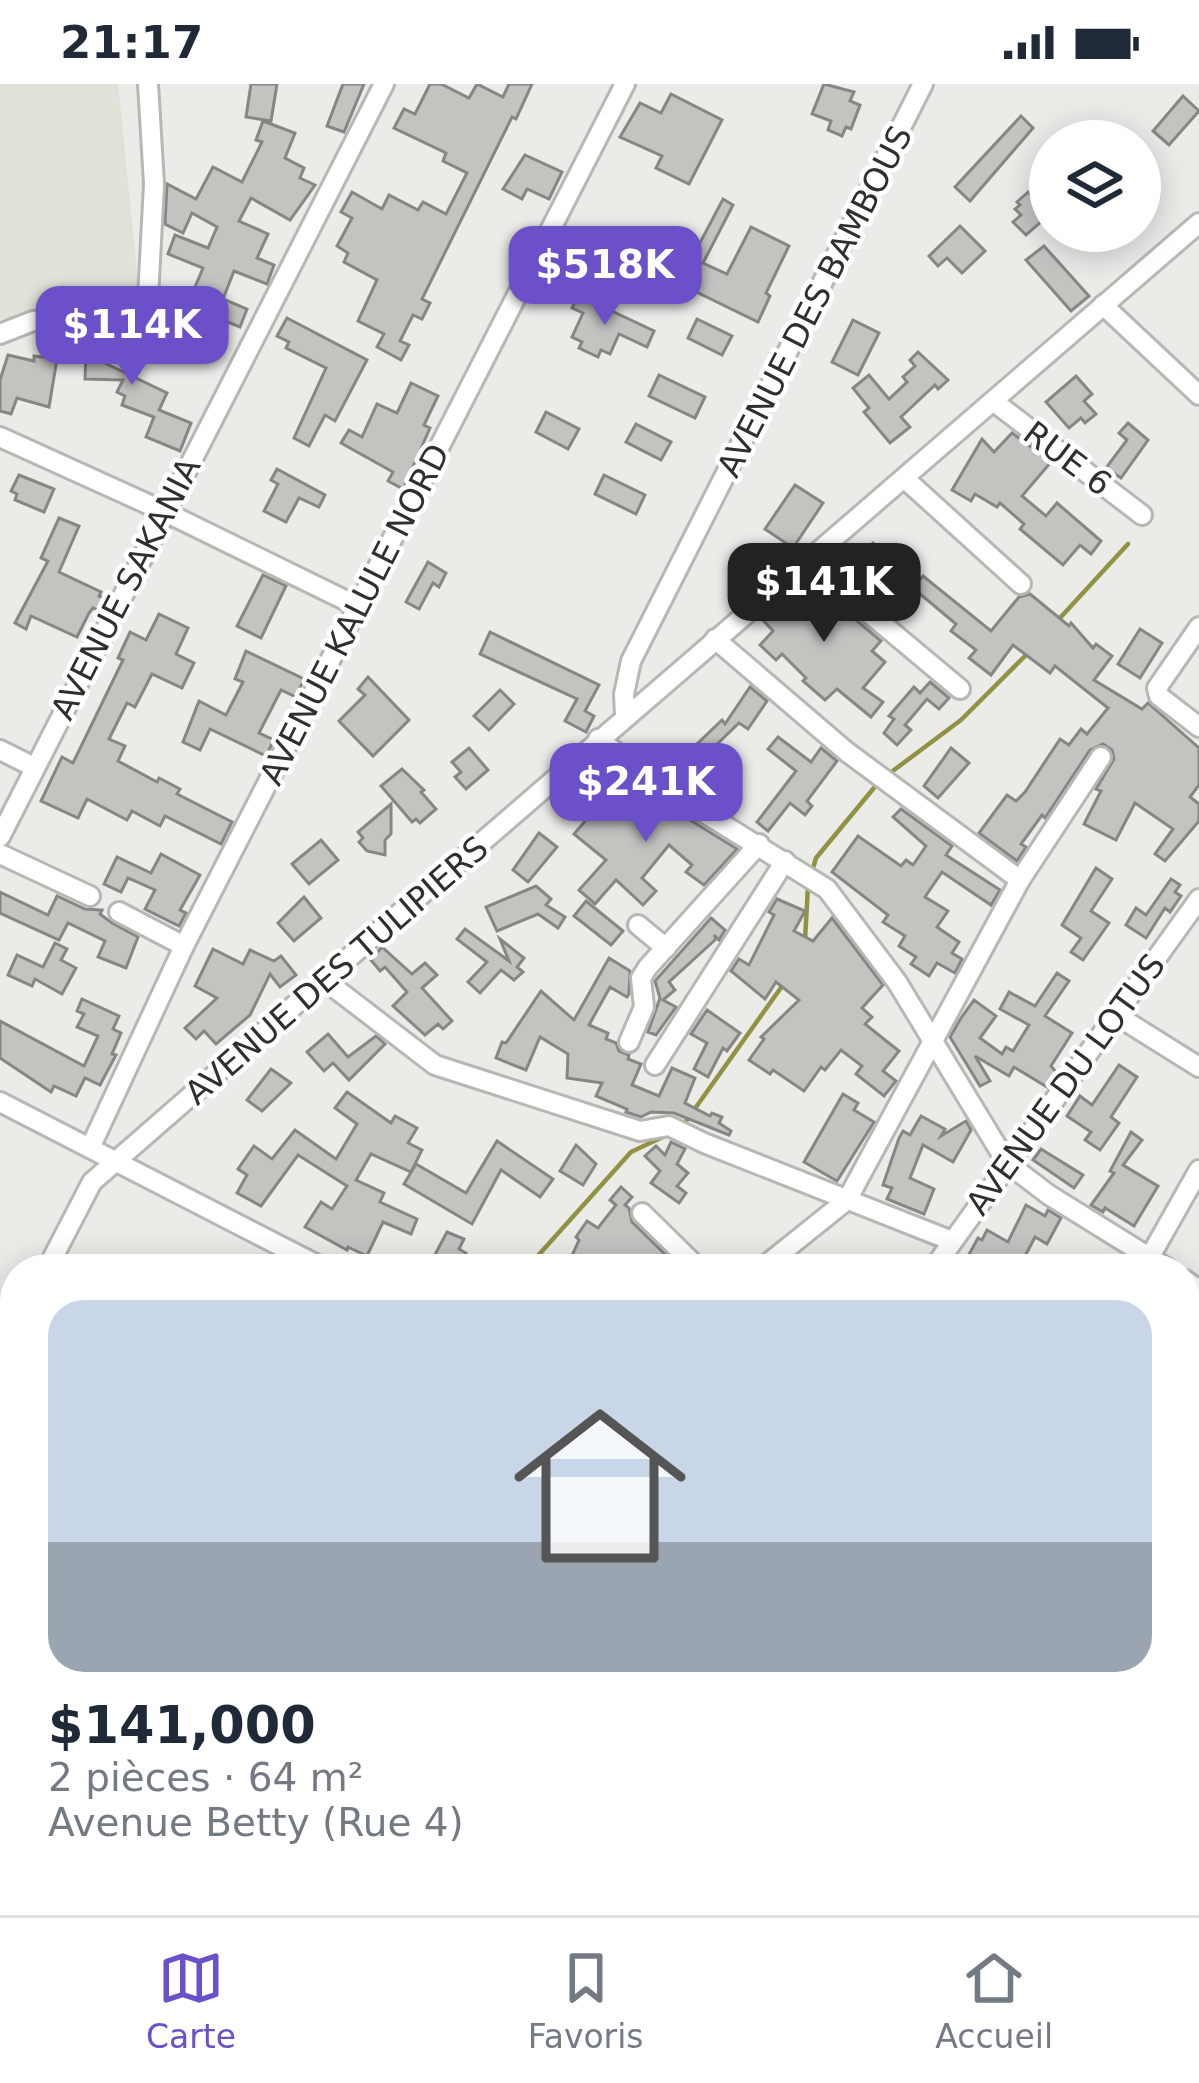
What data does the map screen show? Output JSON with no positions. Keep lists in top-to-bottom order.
{
  "streets": {
    "street": [
      "AVENUE DES BAMBOUS",
      "RUE 6",
      "AVENUE SAKANIA",
      "AVENUE KALULE NORD",
      "AVENUE DES TULIPIERS",
      "AVENUE DU LOTUS"
    ]
  },
  "crossings": [
    ["AVENUE DES BAMBOUS", "AVENUE DES TULIPIERS"],
    ["RUE 6", "AVENUE DES TULIPIERS"]
  ],
  "page": {
    "status": "21:17",
    "price": [
      "$518K",
      "$114K",
      "$141K",
      "$241K"
    ],
    "list": [
      {
        "name": "$141,000",
        "note": "2 pièces · 64 m² · Avenue Betty (Rue 4)"
      }
    ],
    "tabs": ["Carte", "Favoris", "Accueil"]
  }
}
